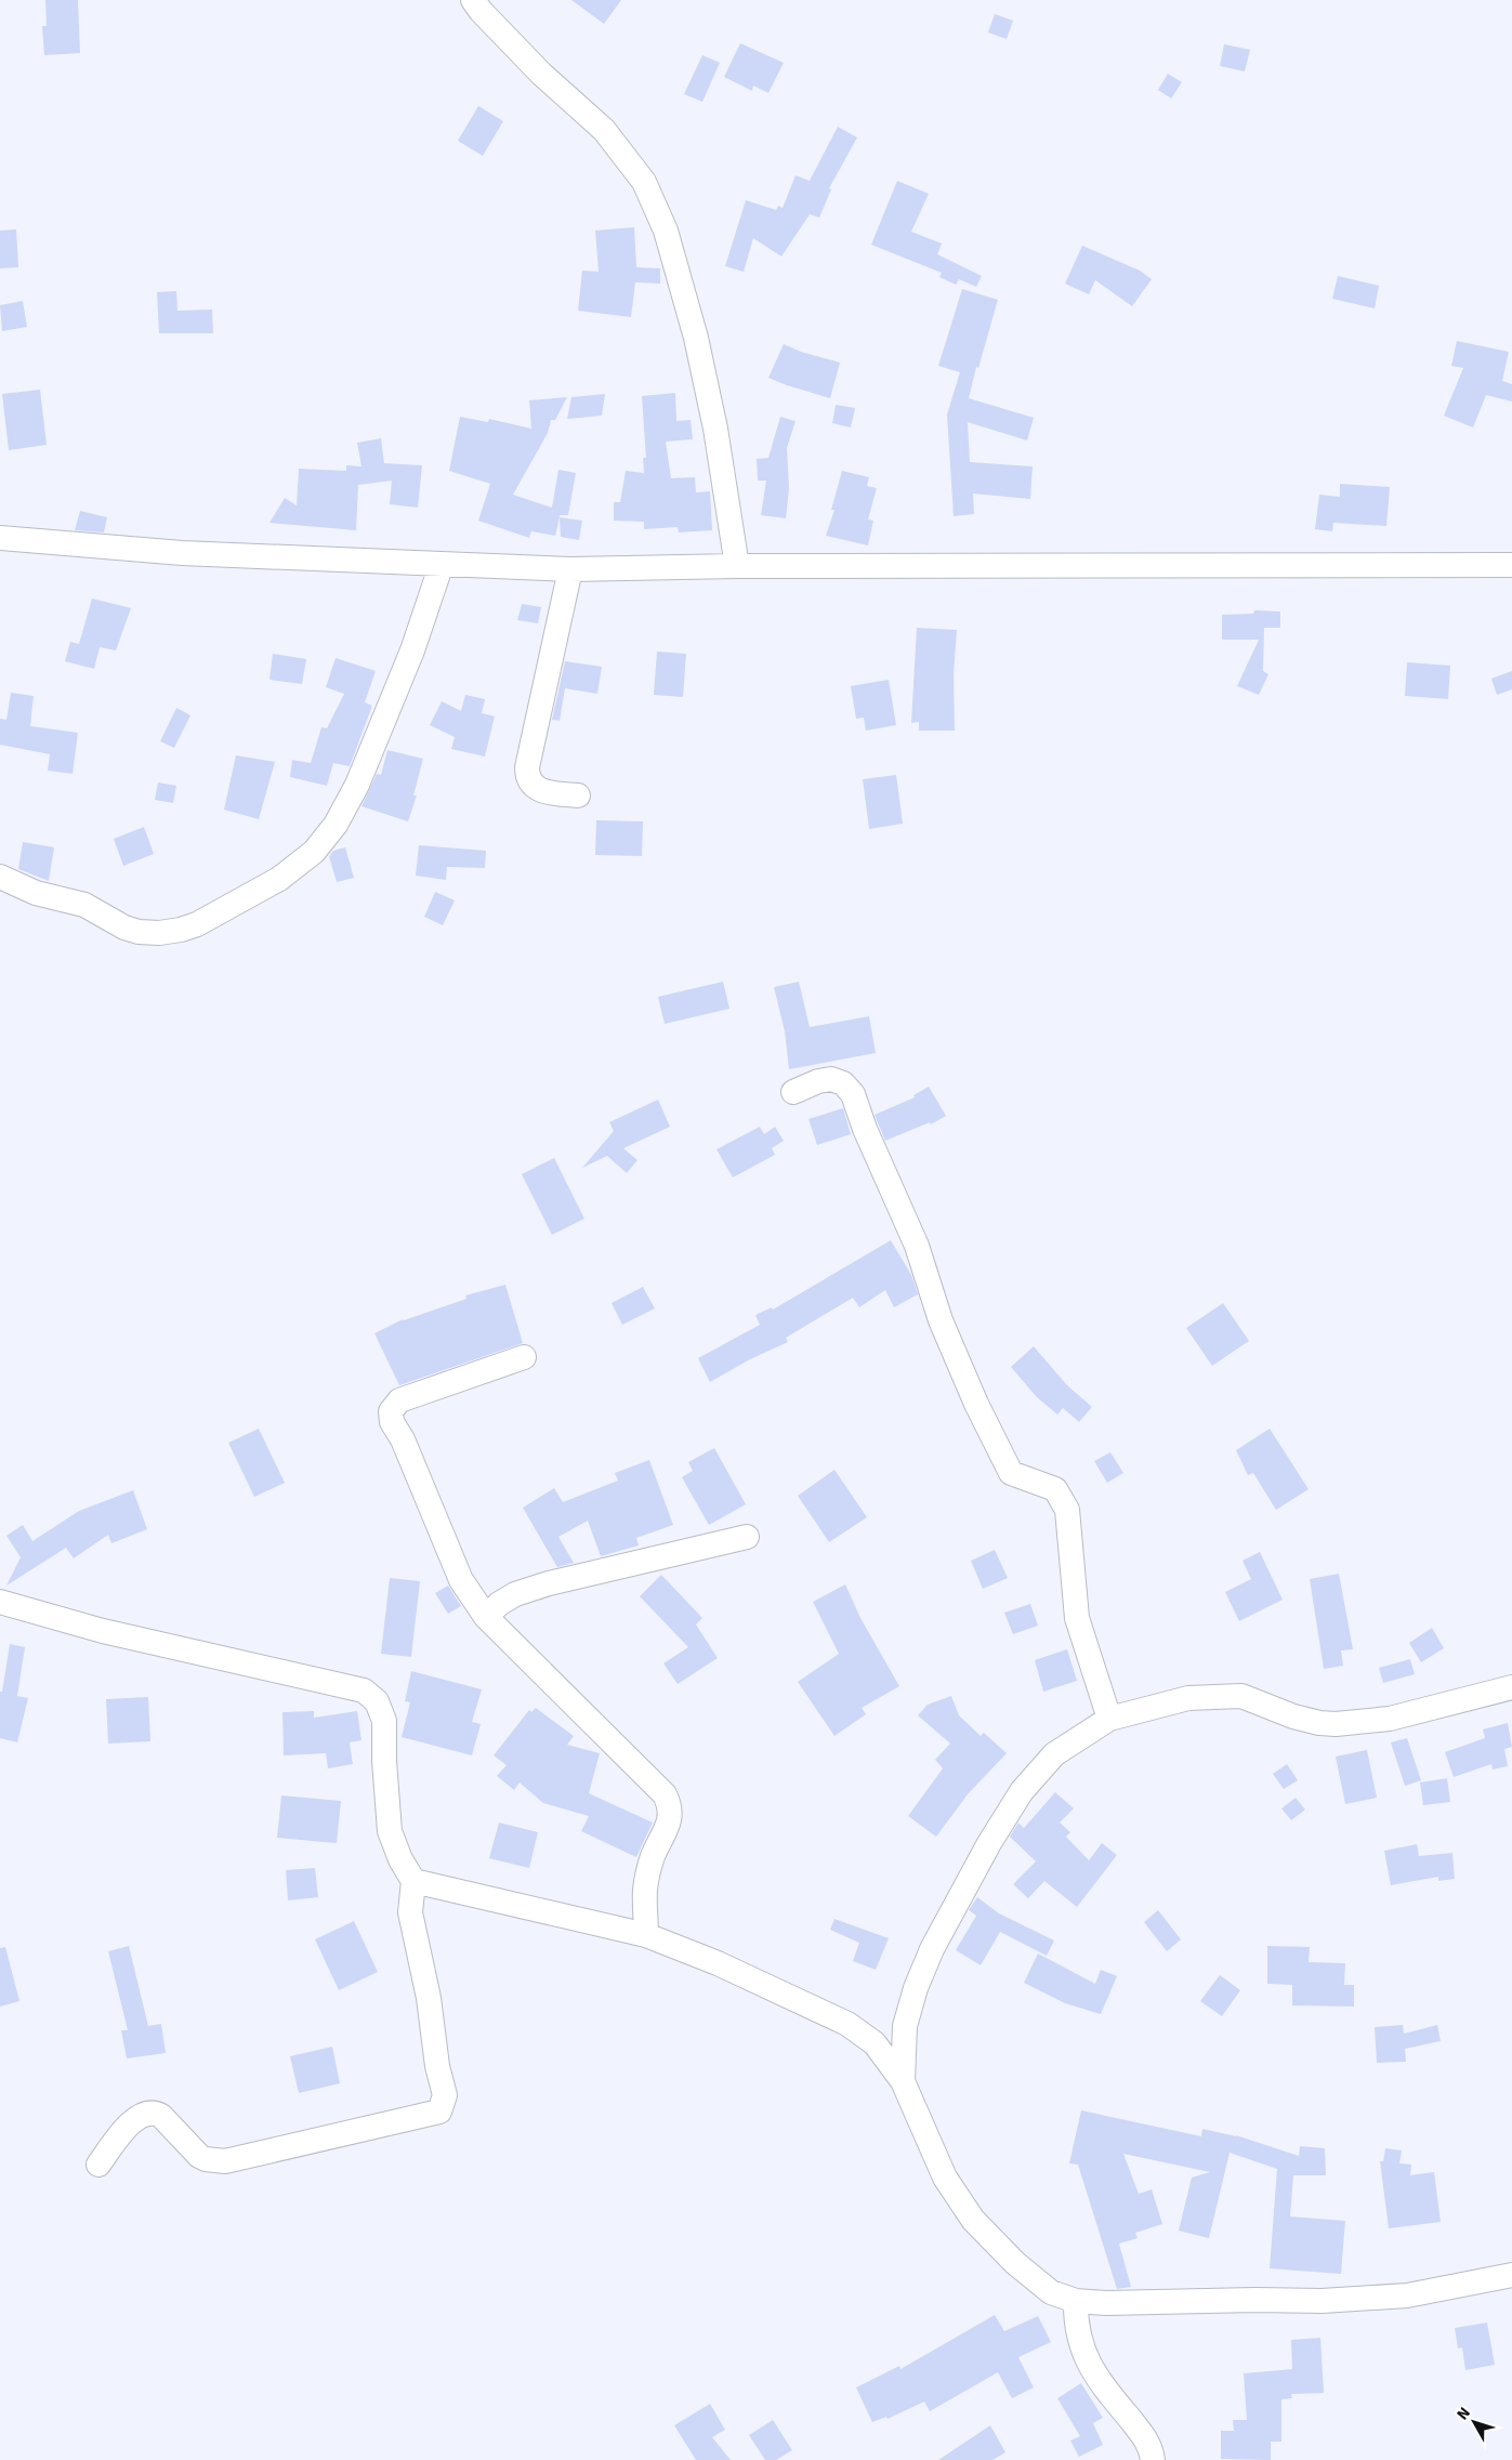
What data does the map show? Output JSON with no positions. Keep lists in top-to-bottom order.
{
  "north": "top left"
}
